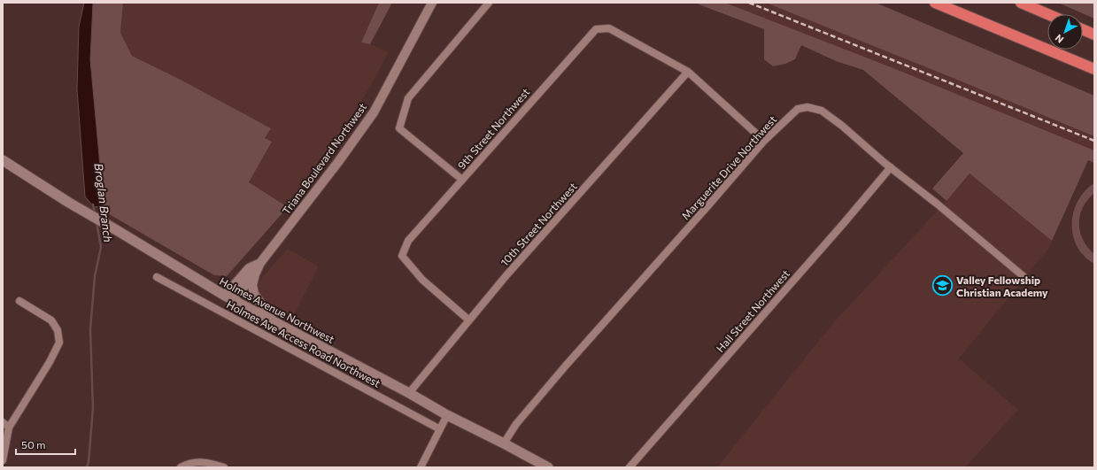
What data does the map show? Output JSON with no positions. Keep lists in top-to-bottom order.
{
  "streets": {
    "main road": ["Holmes Avenue Northwest"],
    "street": [
      "9th Street Northwest",
      "Triana Boulevard Northwest",
      "Marguerite Drive Northwest",
      "10th Street Northwest",
      "Hall Street Northwest",
      "Holmes Ave Access Road Northwest"
    ]
  },
  "crossings": [
    ["9th Street Northwest", "10th Street Northwest"],
    ["Triana Boulevard Northwest", "Holmes Avenue Northwest"],
    ["Marguerite Drive Northwest", "Holmes Avenue Northwest"],
    ["Marguerite Drive Northwest", "Hall Street Northwest"],
    ["10th Street Northwest", "Holmes Avenue Northwest"]
  ],
  "water": ["Broglan Branch"],
  "places": {
    "school or university": ["Valley Fellowship Christian Academy"]
  },
  "scale_bar": "50 m",
  "north": "bottom left"
}
